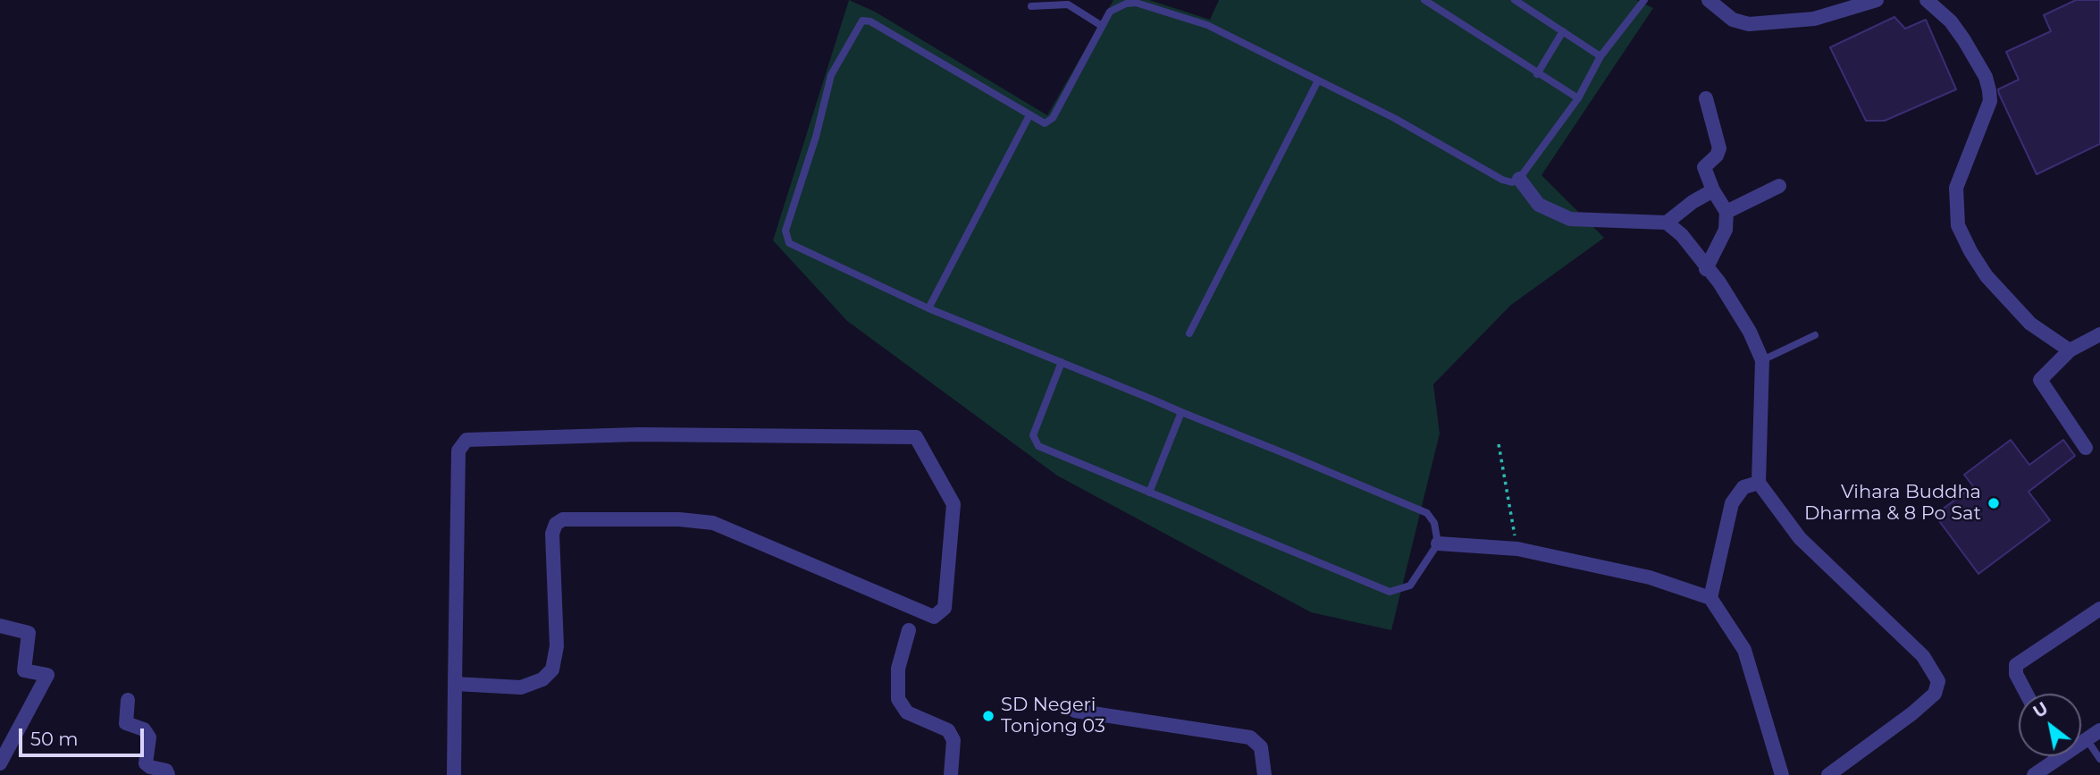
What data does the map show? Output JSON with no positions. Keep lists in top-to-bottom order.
{
  "places": ["Vihara Buddha Dharma & 8 Po Sat", "SD Negeri Tonjong 03"],
  "scale_bar": "50 m",
  "north": "top left"
}
